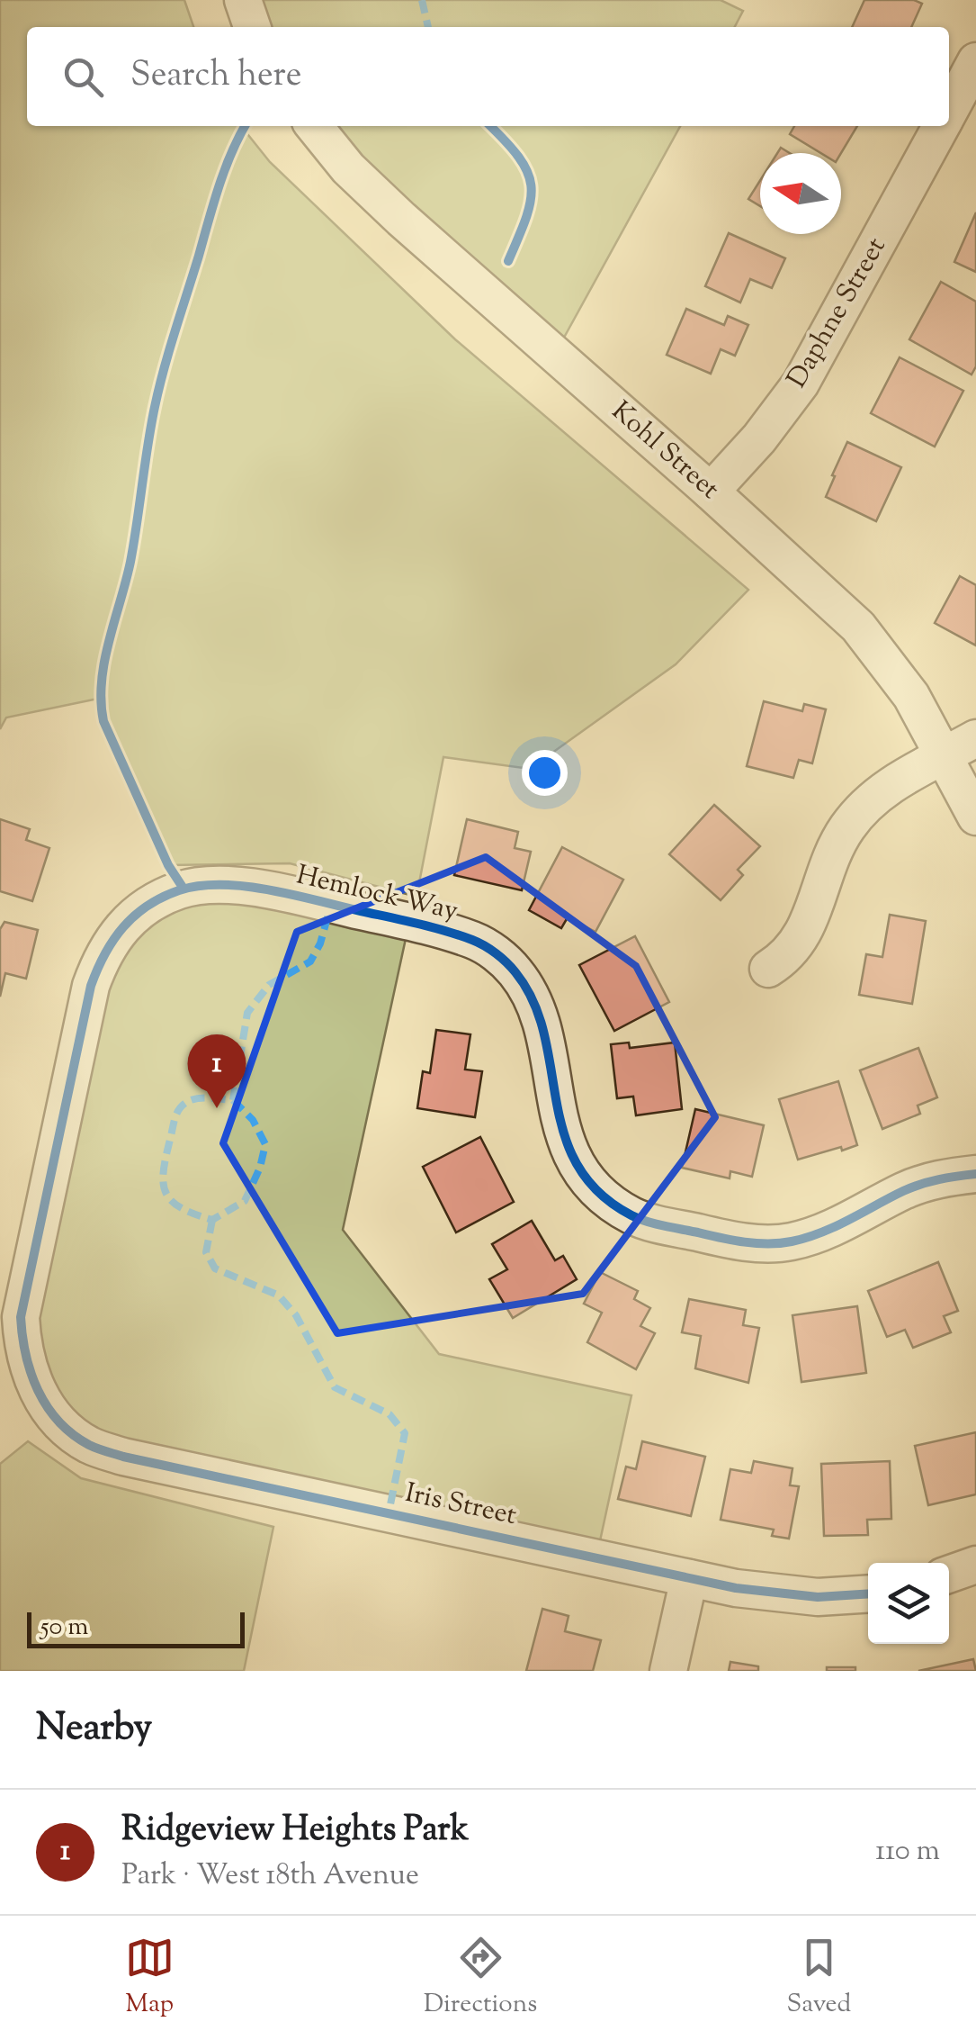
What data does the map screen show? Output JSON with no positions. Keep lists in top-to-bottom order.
{
  "streets": {
    "street": [
      "Daphne Street",
      "Kohl Street",
      "Hemlock Way",
      "Iris Street"
    ]
  },
  "crossings": [
    ["Daphne Street", "Kohl Street"],
    ["Hemlock Way", "Iris Street"]
  ],
  "scale_bar": "50 m",
  "north": "left",
  "page": {
    "search": "Search here",
    "pins": "1",
    "scale": "50 m",
    "heading": "Nearby",
    "list": [
      {
        "mark": "1",
        "name": "Ridgeview Heights Park",
        "note": "Park · West 18th Avenue",
        "value": "110 m"
      }
    ],
    "nav": ["Map", "Directions", "Saved"]
  }
}
